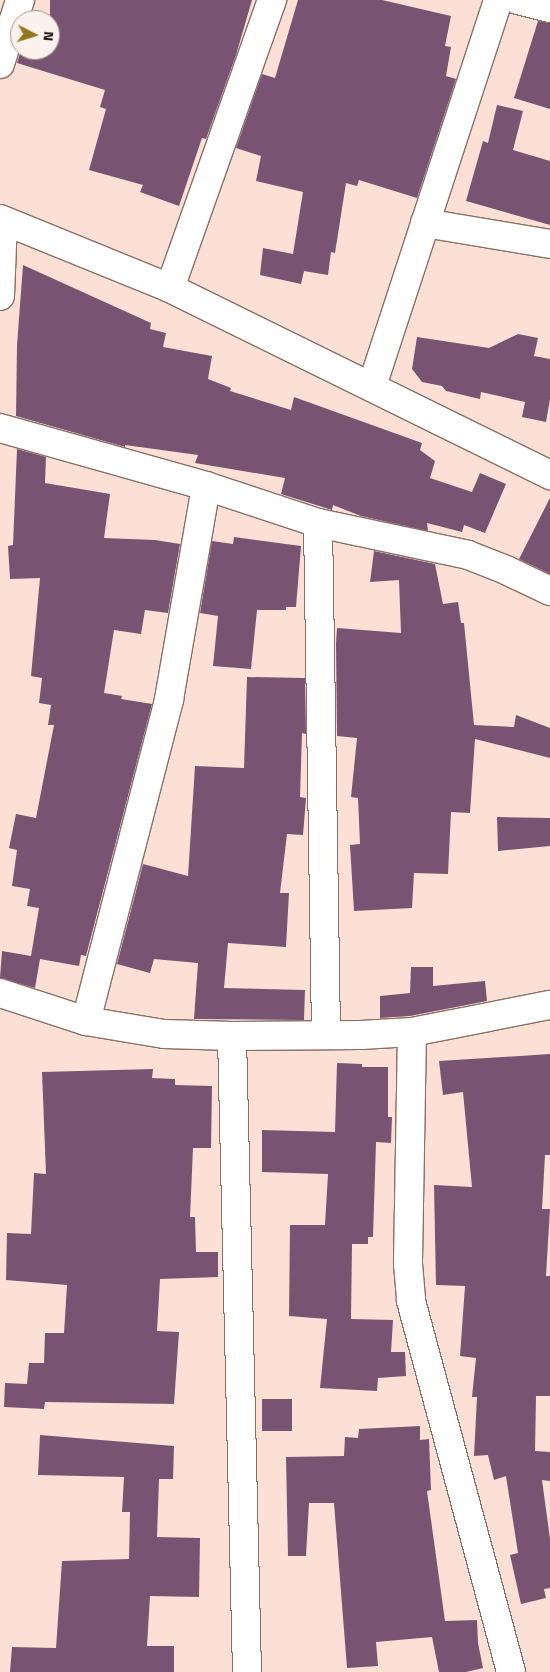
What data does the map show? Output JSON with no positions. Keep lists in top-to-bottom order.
{
  "north": "right"
}
